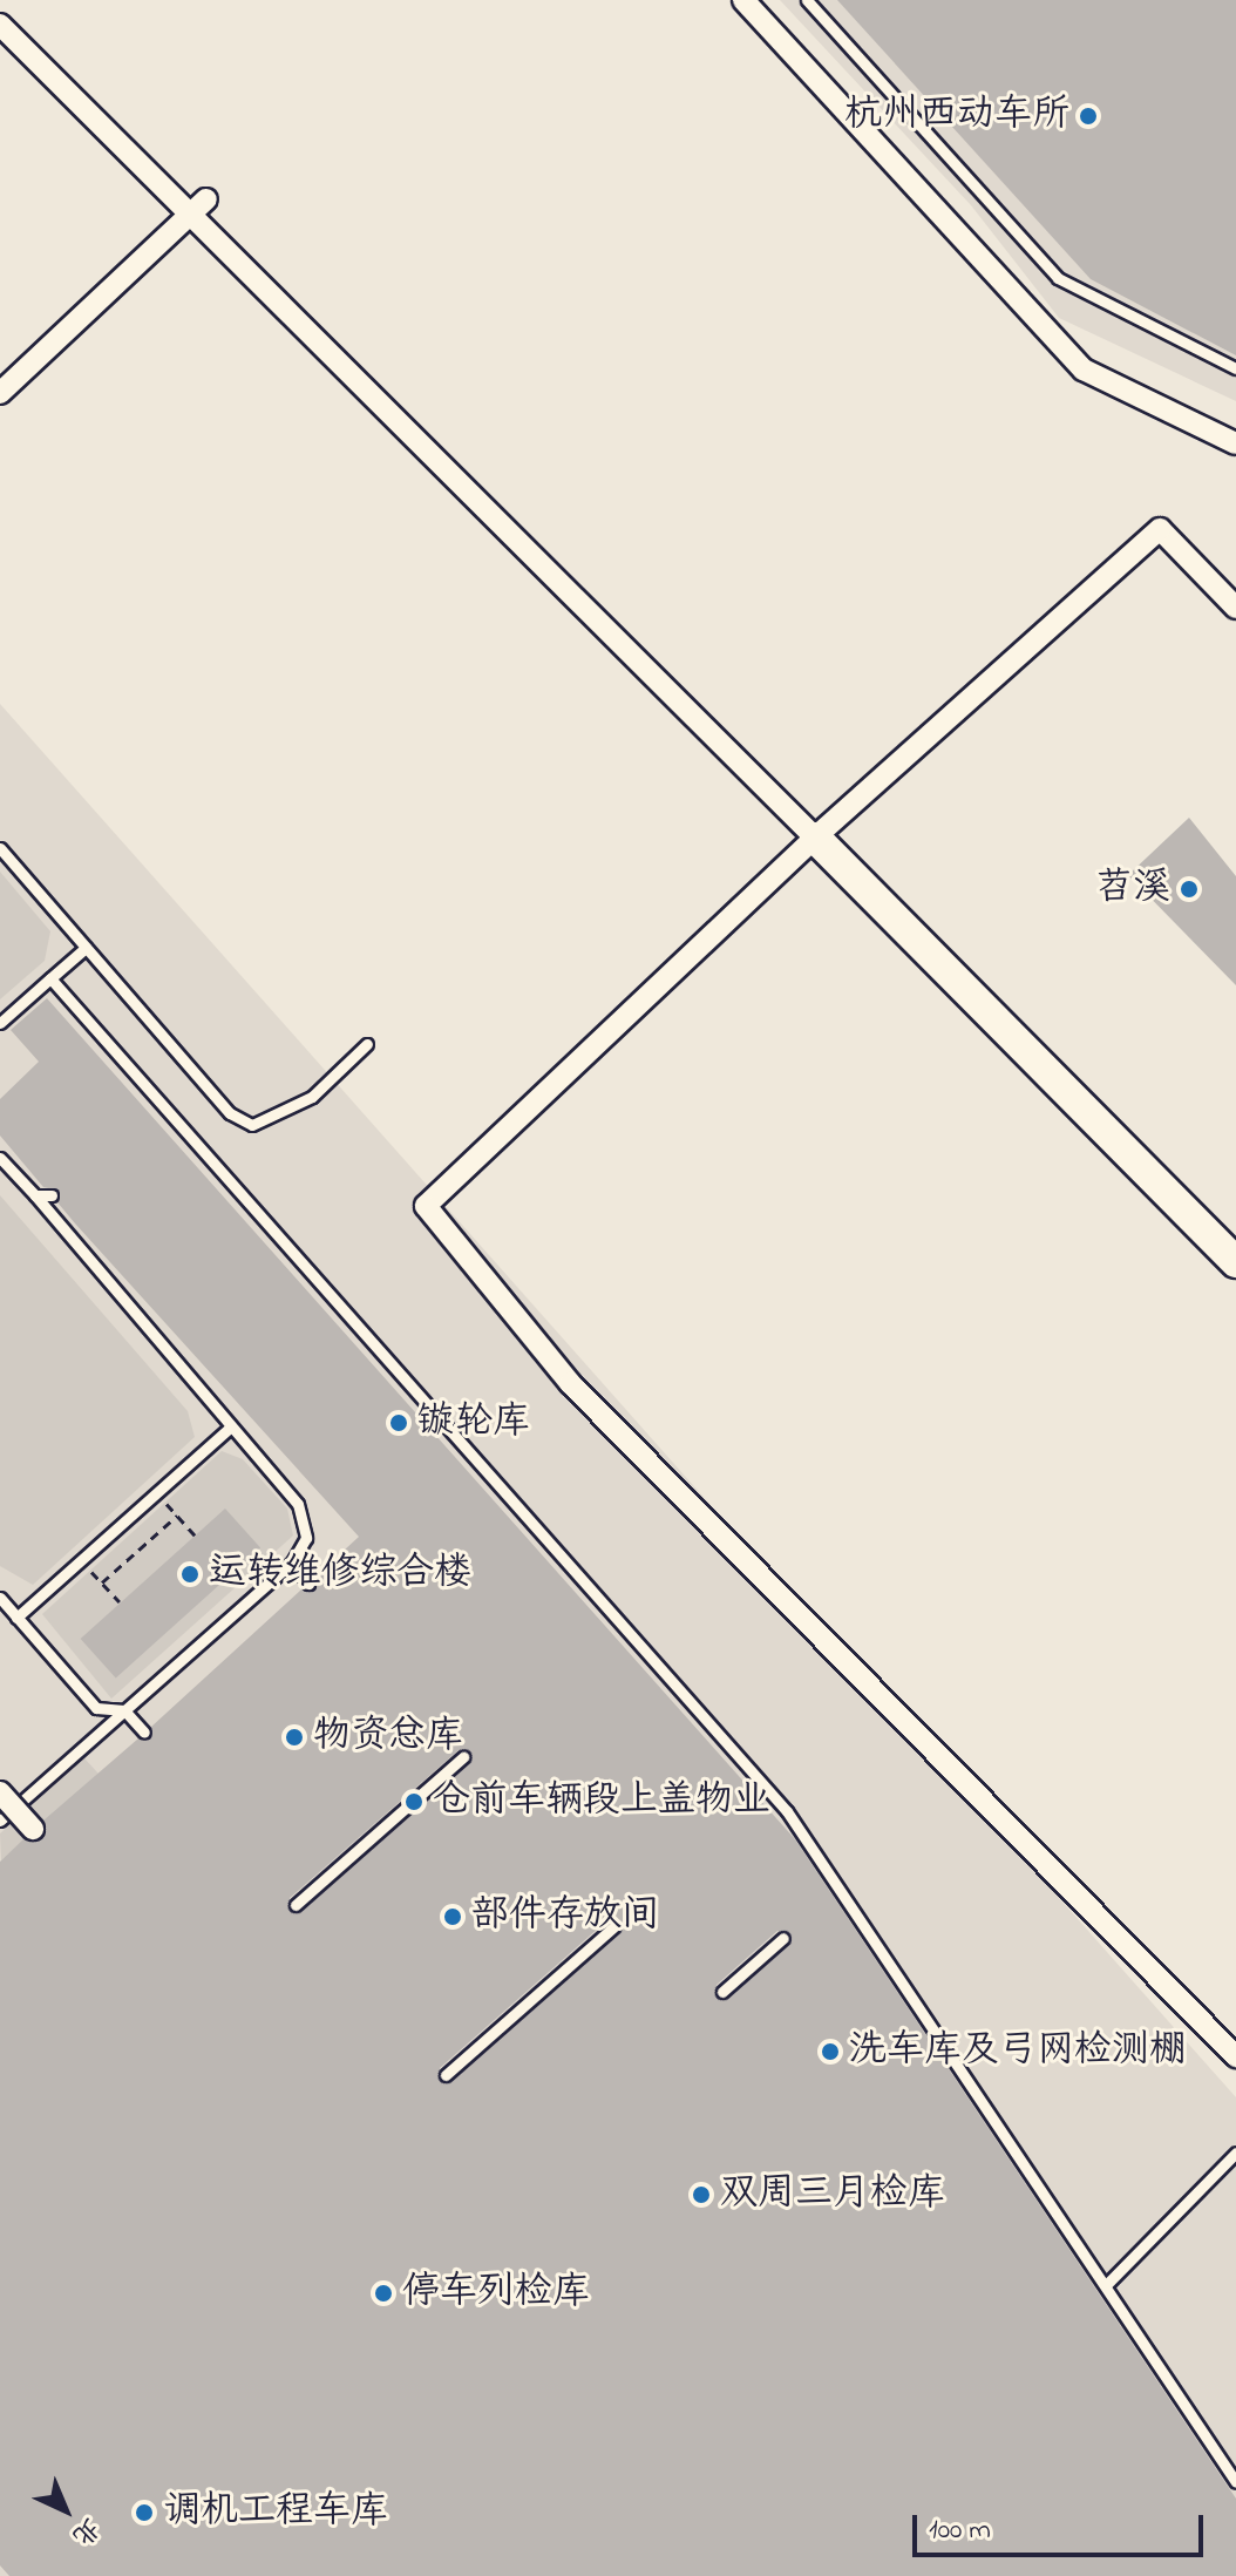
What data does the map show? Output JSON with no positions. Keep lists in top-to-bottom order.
{
  "places": [
    "杭州西动车所",
    "苕溪",
    "镟轮库",
    "运转维修综合楼",
    "物资总库",
    "仓前车辆段上盖物业",
    "部件存放间",
    "洗车库及弓网检测棚",
    "双周三月检库",
    "停车列检库",
    "调机工程车库"
  ],
  "scale_bar": "100 m",
  "north": "bottom right"
}
